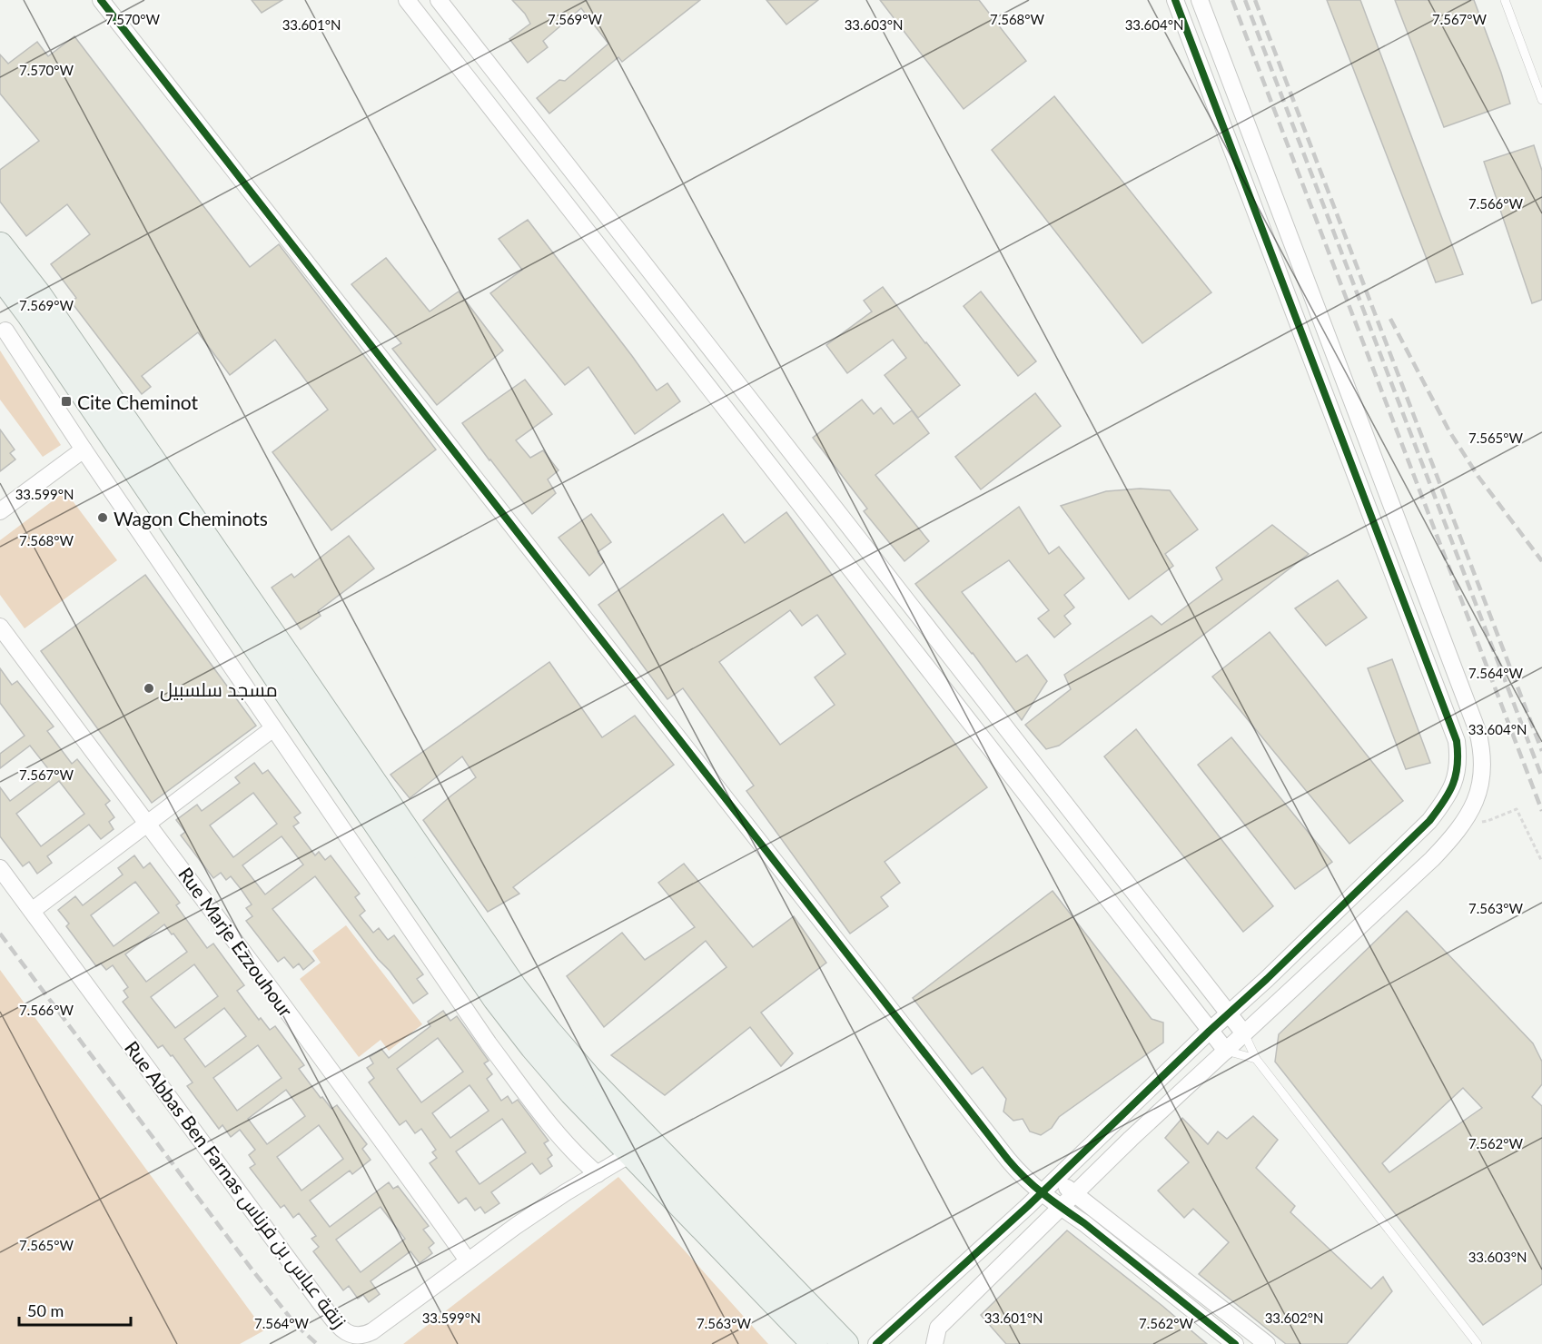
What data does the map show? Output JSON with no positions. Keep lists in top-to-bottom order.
{
  "streets": {
    "street": ["Rue Marje Ezzouhour", "Rue Abbas Ben Farnas زنقة عباس بن فرناس"]
  },
  "crossings": [
    ["Rue Marje Ezzouhour", "Rue Abbas Ben Farnas زنقة عباس بن فرناس"]
  ],
  "places": {
    "transit": ["Cite Cheminot"],
    "other": ["Wagon Cheminots", "مسجد سلسبيل"]
  },
  "scale_bar": "50 m",
  "coordinates": [
    "7.570°W",
    "7.569°W",
    "7.568°W",
    "7.567°W",
    "33.601°N",
    "33.603°N",
    "33.604°N",
    "7.566°W",
    "7.565°W",
    "33.599°N",
    "7.564°W",
    "7.563°W",
    "7.562°W",
    "33.602°N"
  ]
}
